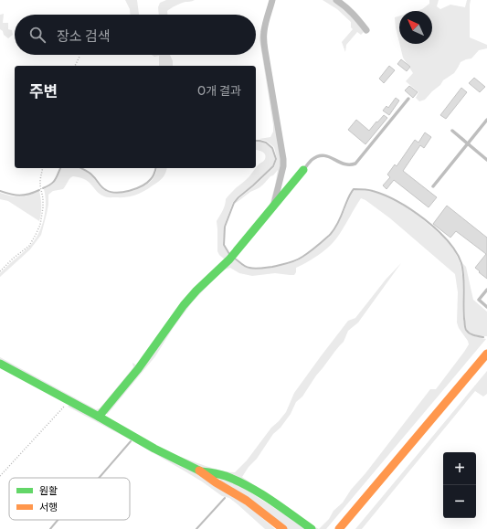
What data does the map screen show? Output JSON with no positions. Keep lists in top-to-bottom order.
{
  "legend": ["원활", "서행"],
  "north": "top left",
  "page": {
    "search": "장소 검색",
    "heading": ["주변", "0개 결과"],
    "map_buttons": ["+", "−"]
  }
}
